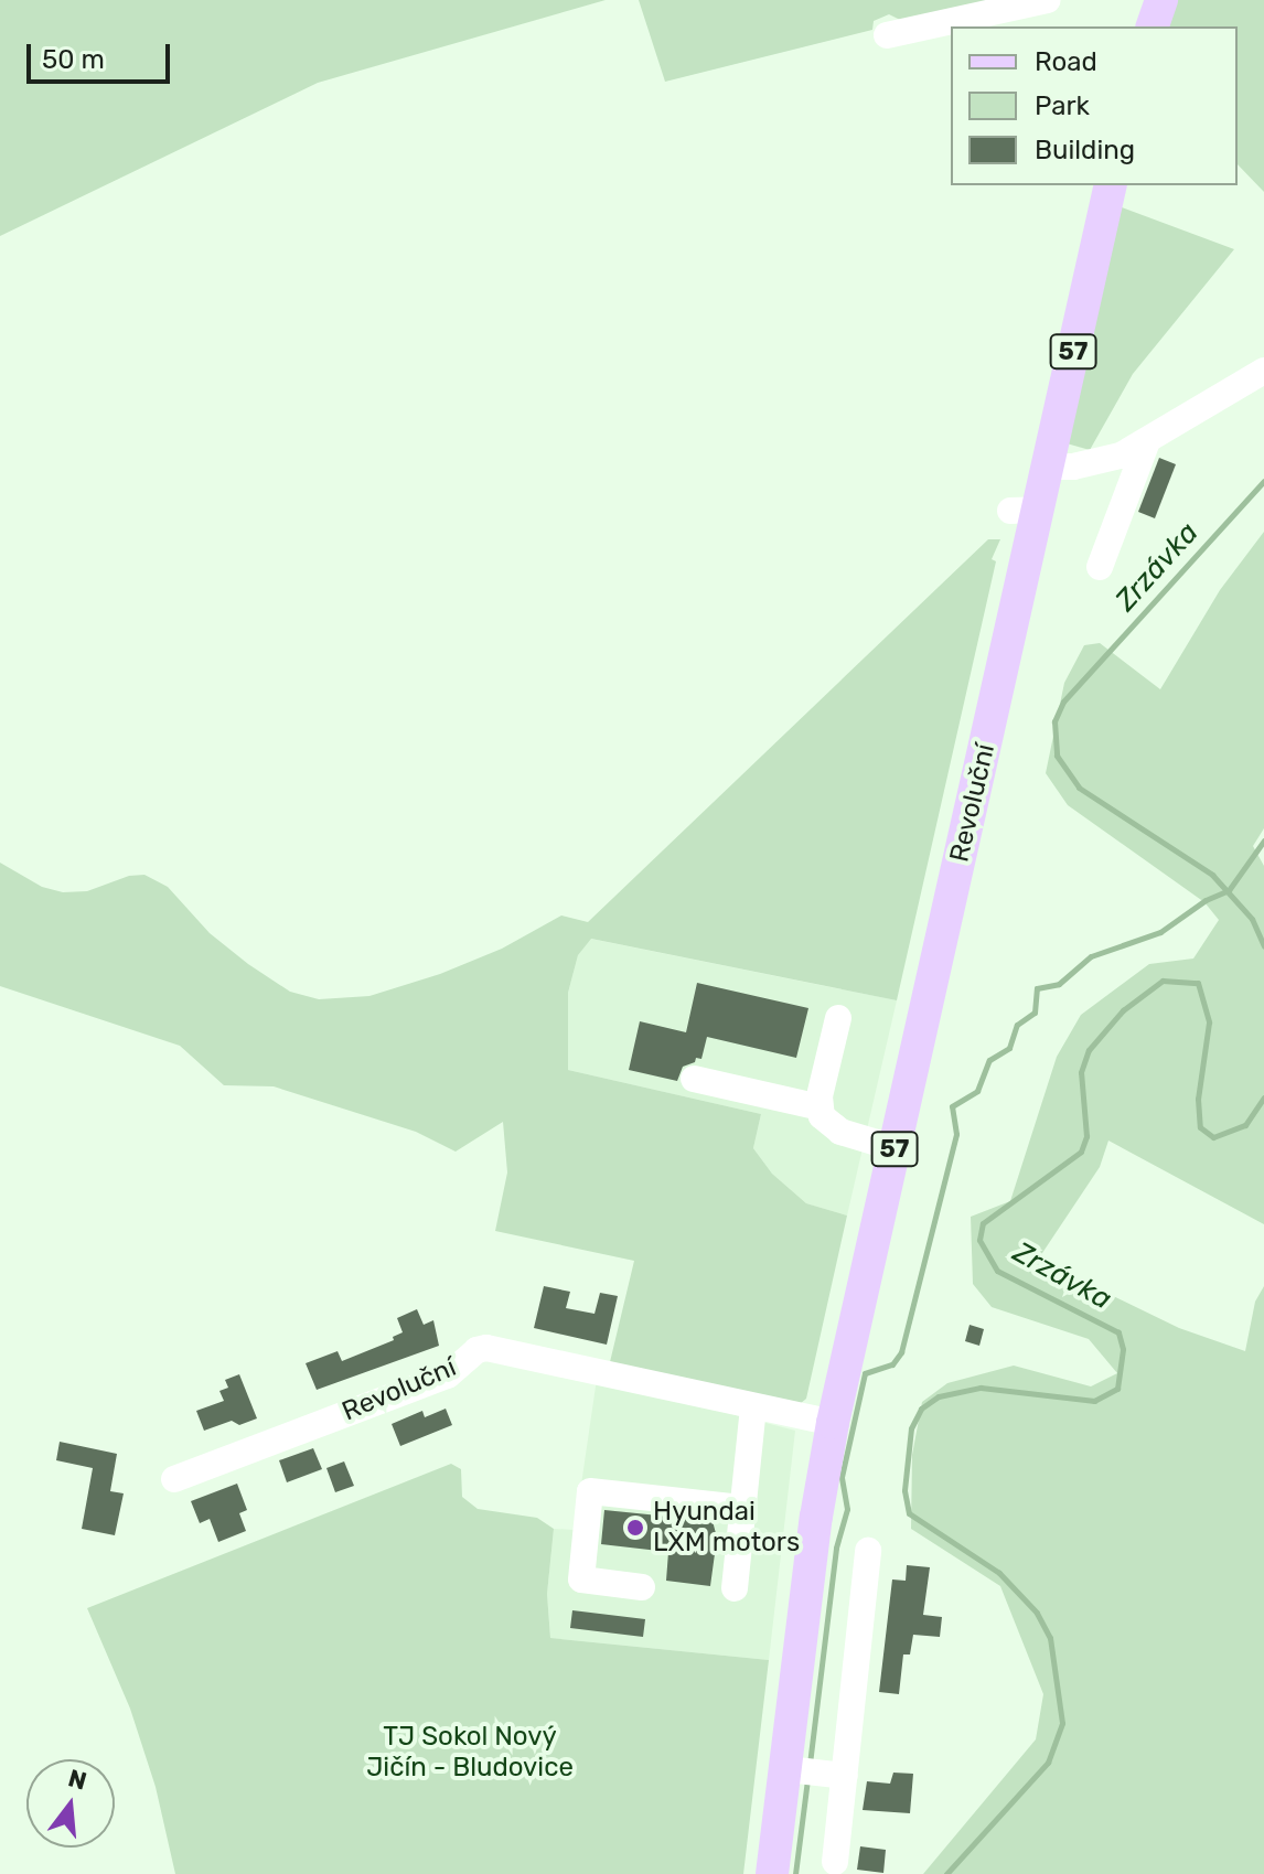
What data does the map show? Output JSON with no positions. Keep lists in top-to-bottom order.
{
  "streets": {
    "main road": ["57", "Revoluční"]
  },
  "water": ["Zrzávka"],
  "parks": ["TJ Sokol Nový Jičín - Bludovice"],
  "places": ["Hyundai LXM motors"],
  "legend": ["Road", "Park", "Building"],
  "scale_bar": "50 m",
  "north": "top"
}
